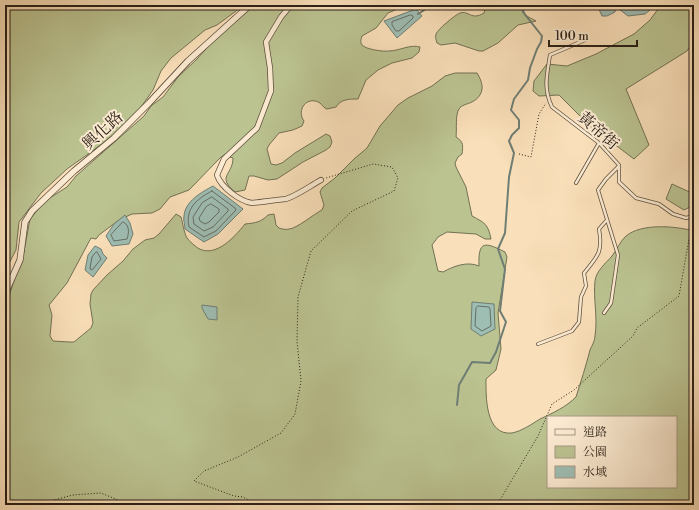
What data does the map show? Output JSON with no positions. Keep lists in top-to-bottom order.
{
  "streets": {
    "street": ["興化路"],
    "lane": ["黃帝街"]
  },
  "legend": ["道路", "公園", "水域"],
  "scale_bar": "100 m"
}
